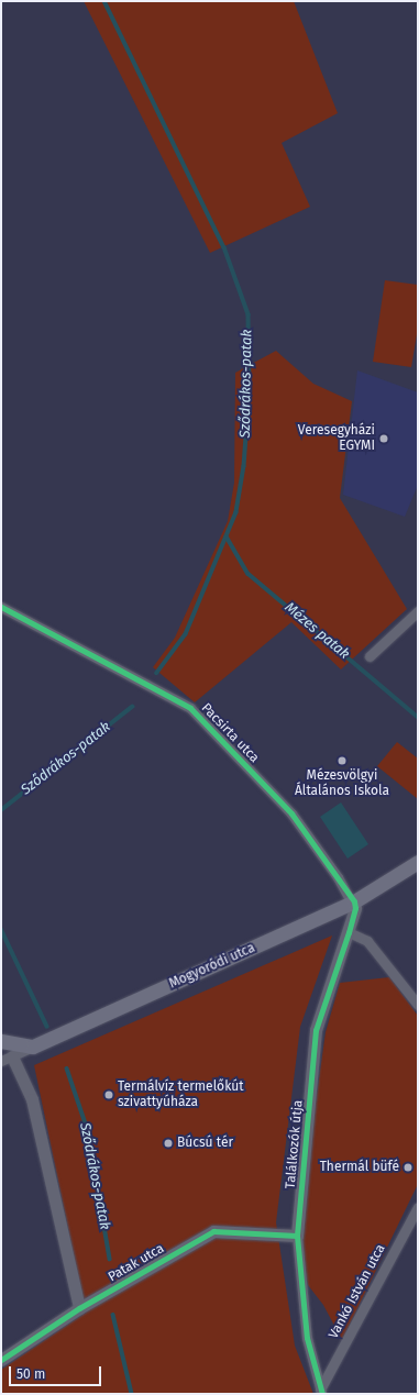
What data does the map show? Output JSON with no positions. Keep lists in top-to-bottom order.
{
  "streets": {
    "main road": ["Mogyoródi utca"],
    "street": [
      "Pacsirta utca",
      "Találkozók útja",
      "Patak utca",
      "Vankó István utca"
    ]
  },
  "crossings": [
    ["Pacsirta utca", "Mogyoródi utca"],
    ["Pacsirta utca", "Találkozók útja"],
    ["Mogyoródi utca", "Találkozók útja"],
    ["Találkozók útja", "Patak utca"],
    ["Találkozók útja", "Vankó István utca"]
  ],
  "water": ["Sződrákos-patak", "Mézes patak"],
  "places": [
    "Veresegyházi EGYMI",
    "Mézesvölgyi Általános Iskola",
    "Termálvíz termelőkút szivattyúháza",
    "Búcsú tér",
    "Thermál büfé"
  ],
  "scale_bar": "50 m"
}
